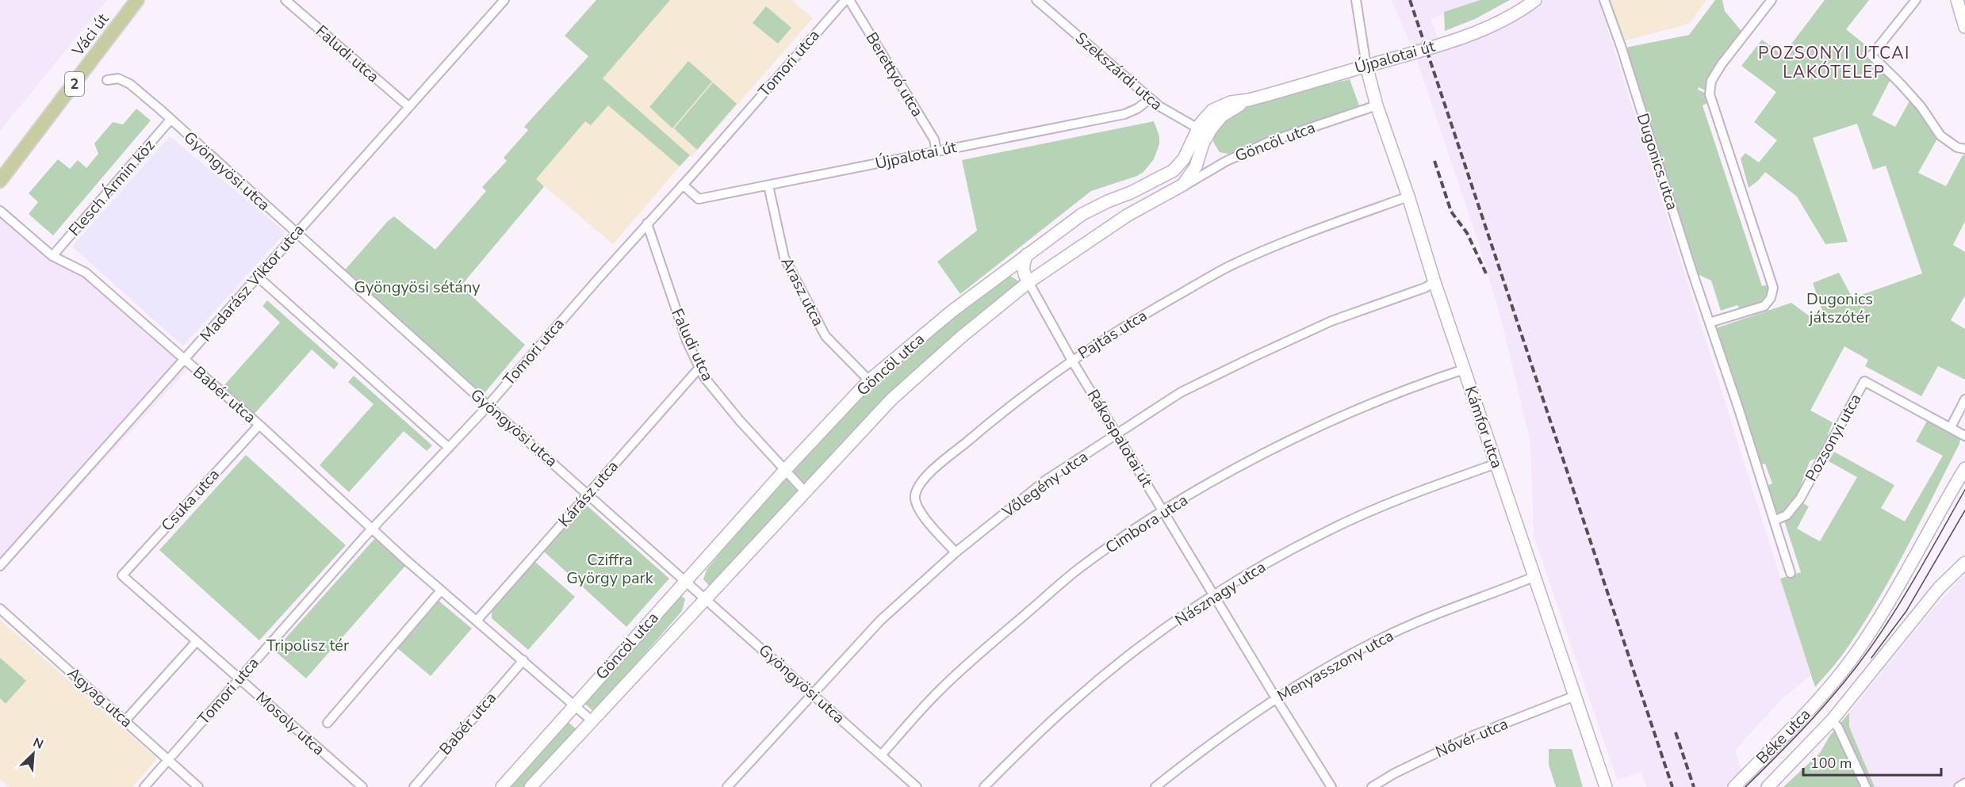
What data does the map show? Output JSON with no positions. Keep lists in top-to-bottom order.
{
  "streets": {
    "main road": ["Váci út", "2"],
    "street": [
      "Faludi utca",
      "Újpalotai út",
      "Tomori utca",
      "Szekszárdi utca",
      "Berettyó utca",
      "Göncöl utca",
      "Dugonics utca",
      "Gyöngyösi utca",
      "Flesch Ármin köz",
      "Madarász Viktor utca",
      "Arasz utca",
      "Pajtás utca",
      "Babér utca",
      "Kámfor utca",
      "Pozsonyi utca",
      "Rákospalotai út",
      "Vőlegény utca",
      "Kárász utca",
      "Csuka utca",
      "Cimbora utca",
      "Násznagy utca",
      "Menyasszony utca",
      "Agyag utca",
      "Mosoly utca",
      "Béke utca",
      "Nővér utca"
    ]
  },
  "crossings": [
    ["Faludi utca", "Tomori utca"],
    ["Faludi utca", "Göncöl utca"],
    ["Faludi utca", "Madarász Viktor utca"],
    ["Faludi utca", "Kárász utca"],
    ["Újpalotai út", "Tomori utca"],
    ["Újpalotai út", "Szekszárdi utca"],
    ["Újpalotai út", "Berettyó utca"],
    ["Újpalotai út", "Göncöl utca"],
    ["Újpalotai út", "Arasz utca"],
    ["Újpalotai út", "Kámfor utca"],
    ["Tomori utca", "Gyöngyösi utca"],
    ["Tomori utca", "Babér utca"],
    ["Tomori utca", "Agyag utca"],
    ["Tomori utca", "Mosoly utca"],
    ["Szekszárdi utca", "Göncöl utca"],
    ["Göncöl utca", "Gyöngyösi utca"],
    ["Göncöl utca", "Arasz utca"],
    ["Göncöl utca", "Babér utca"],
    ["Göncöl utca", "Kámfor utca"],
    ["Göncöl utca", "Rákospalotai út"],
    ["Dugonics utca", "Pozsonyi utca"],
    ["Gyöngyösi utca", "Flesch Ármin köz"],
    ["Gyöngyösi utca", "Madarász Viktor utca"],
    ["Gyöngyösi utca", "Vőlegény utca"],
    ["Gyöngyösi utca", "Kárász utca"],
    ["Gyöngyösi utca", "Cimbora utca"],
    ["Flesch Ármin köz", "Babér utca"],
    ["Madarász Viktor utca", "Babér utca"],
    ["Pajtás utca", "Kámfor utca"],
    ["Pajtás utca", "Rákospalotai út"],
    ["Pajtás utca", "Vőlegény utca"],
    ["Babér utca", "Kárász utca"],
    ["Babér utca", "Csuka utca"],
    ["Kámfor utca", "Vőlegény utca"],
    ["Kámfor utca", "Cimbora utca"],
    ["Kámfor utca", "Násznagy utca"],
    ["Kámfor utca", "Menyasszony utca"],
    ["Kámfor utca", "Nővér utca"],
    ["Rákospalotai út", "Vőlegény utca"],
    ["Rákospalotai út", "Cimbora utca"],
    ["Rákospalotai út", "Násznagy utca"],
    ["Rákospalotai út", "Menyasszony utca"],
    ["Csuka utca", "Mosoly utca"]
  ],
  "districts": ["POZSONYI UTCAI LAKÓTELEP"],
  "parks": [
    "Gyöngyösi sétány",
    "Dugonics játszótér",
    "Cziffra György park",
    "Tripolisz tér"
  ],
  "scale_bar": "100 m",
  "north": "top right"
}
